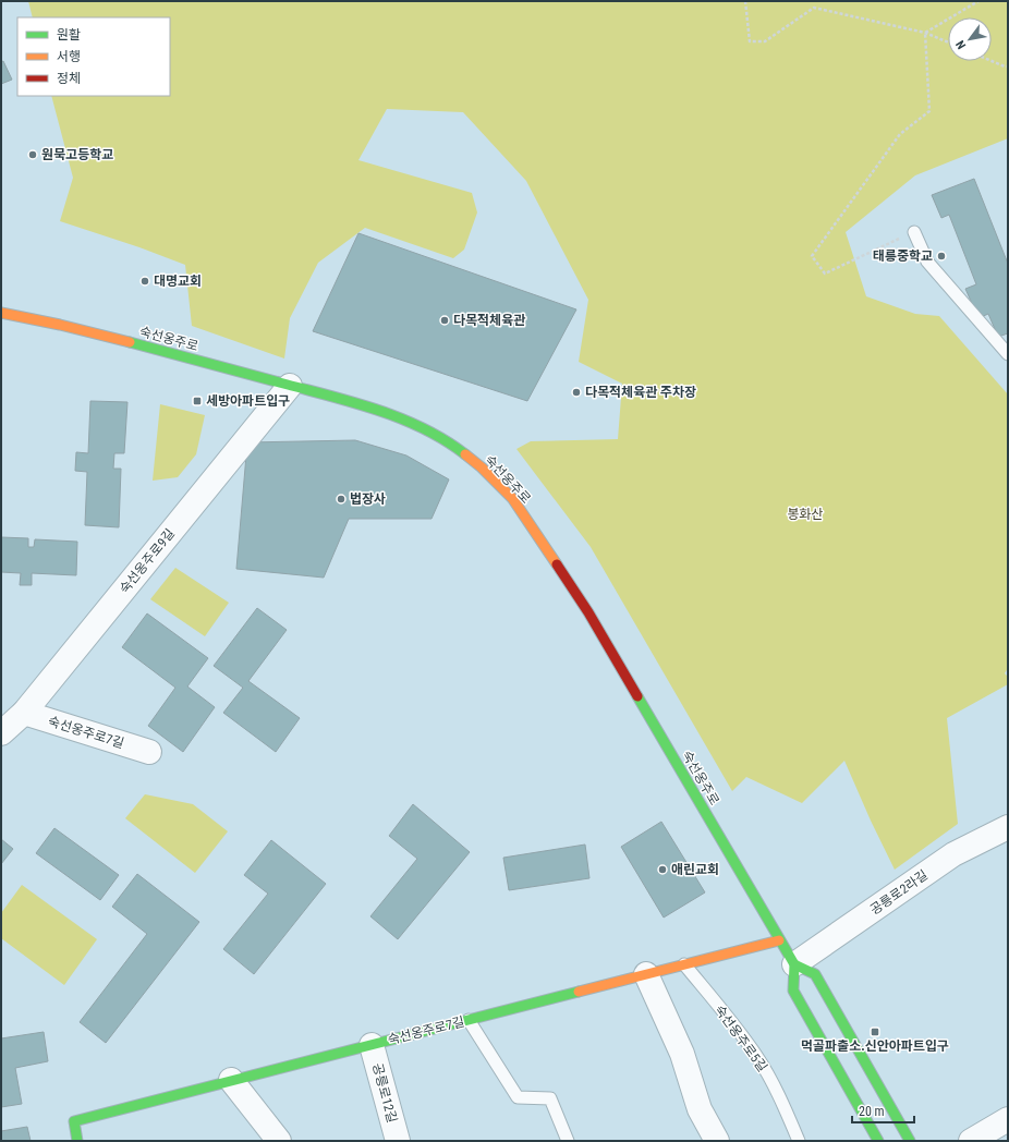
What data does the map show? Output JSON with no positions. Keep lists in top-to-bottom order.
{
  "streets": {
    "street": [
      "숙선옹주로",
      "숙선옹주로9길",
      "숙선옹주로7길",
      "공릉로2라길",
      "공릉로12길"
    ],
    "lane": ["숙선옹주로5길"]
  },
  "crossings": [
    ["숙선옹주로", "숙선옹주로9길"],
    ["숙선옹주로", "숙선옹주로7길"],
    ["숙선옹주로", "공릉로2라길"],
    ["숙선옹주로9길", "숙선옹주로7길"],
    ["숙선옹주로7길", "숙선옹주로5길"],
    ["숙선옹주로7길", "공릉로12길"]
  ],
  "parks": ["봉화산"],
  "places": {
    "other": [
      "원묵고등학교",
      "태릉중학교",
      "대명교회",
      "다목적체육관",
      "다목적체육관 주차장",
      "법장사",
      "애린교회"
    ],
    "transit": ["세방아파트입구", "먹골파출소.신안아파트입구"]
  },
  "legend": ["원활", "서행", "정체"],
  "scale_bar": "20 m",
  "north": "bottom left"
}
